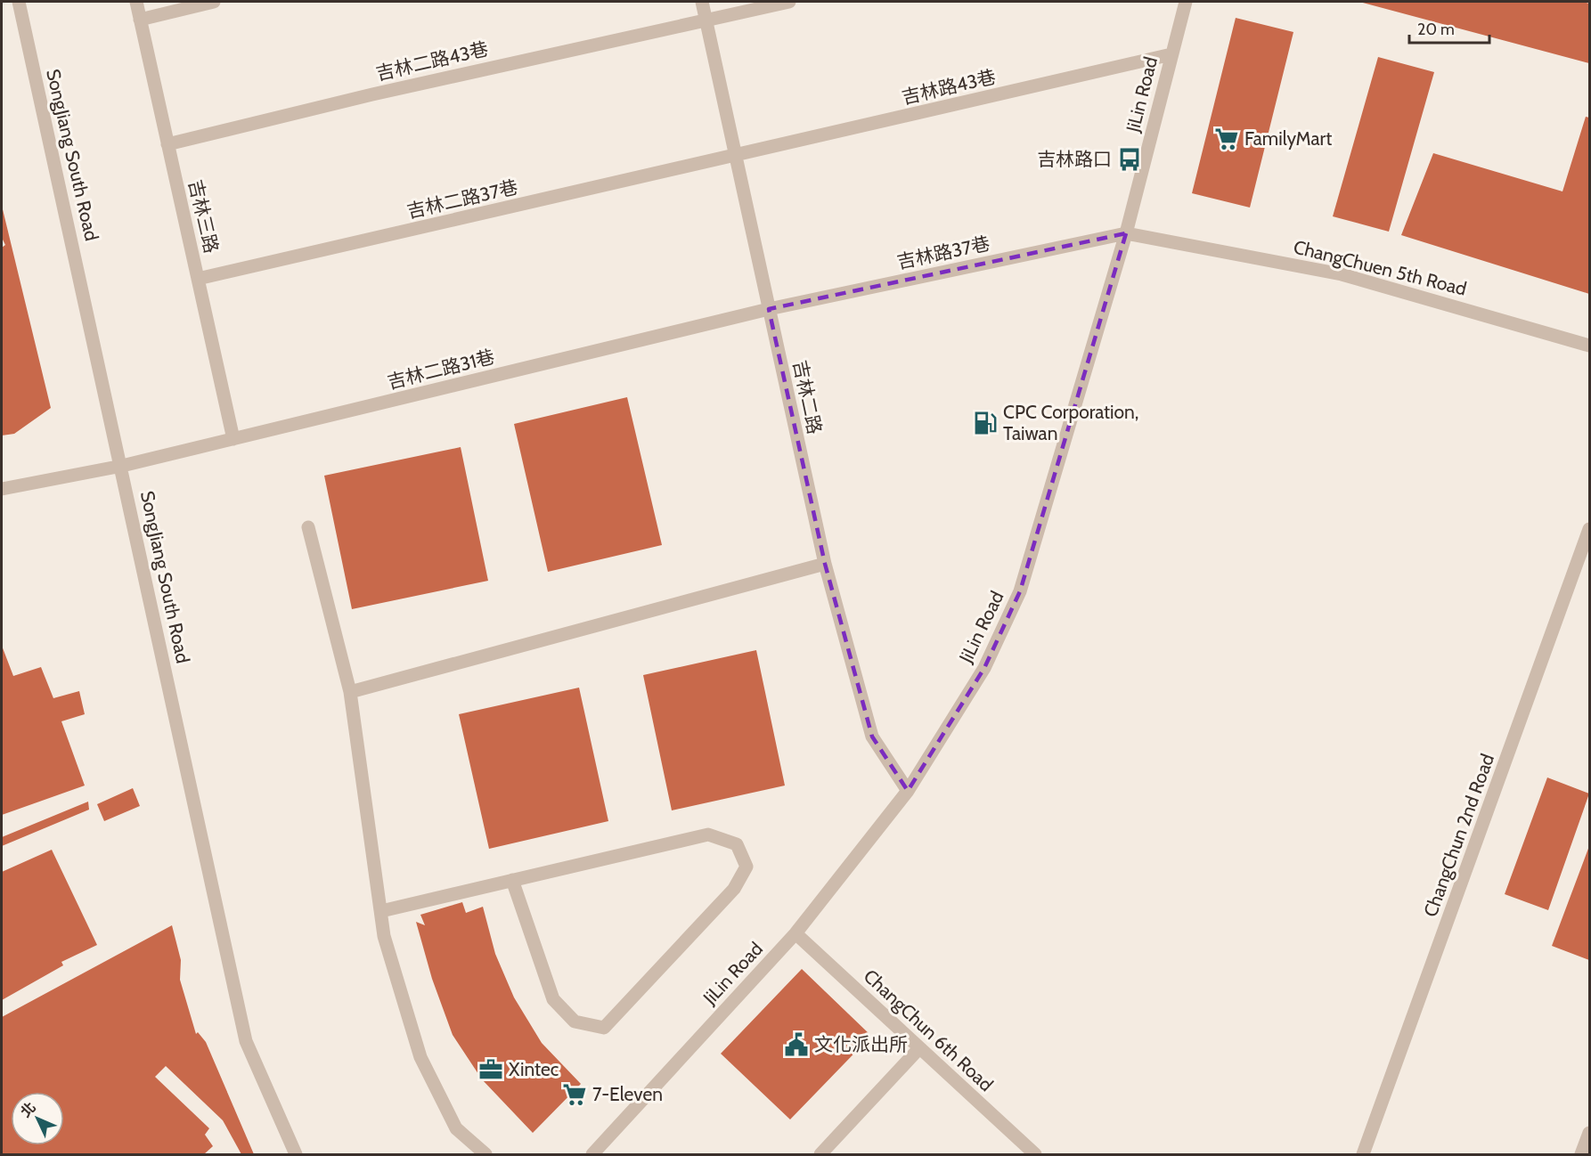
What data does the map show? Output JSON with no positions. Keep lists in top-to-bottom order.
{
  "streets": {
    "street": [
      "吉林二路43巷",
      "吉林路43巷",
      "JiLin Road",
      "SongJiang South Road",
      "吉林二路37巷",
      "吉林三路",
      "吉林路37巷",
      "ChangChuen 5th Road",
      "吉林二路31巷",
      "吉林二路",
      "ChangChun 2nd Road",
      "ChangChun 6th Road"
    ]
  },
  "crossings": [
    ["吉林二路43巷", "吉林三路"],
    ["吉林二路43巷", "吉林二路"],
    ["吉林路43巷", "JiLin Road"],
    ["吉林路43巷", "吉林二路37巷"],
    ["吉林路43巷", "吉林二路"],
    ["JiLin Road", "吉林路37巷"],
    ["JiLin Road", "ChangChuen 5th Road"],
    ["JiLin Road", "吉林二路"],
    ["JiLin Road", "ChangChun 6th Road"],
    ["SongJiang South Road", "吉林二路31巷"],
    ["吉林二路37巷", "吉林三路"],
    ["吉林二路37巷", "吉林二路"],
    ["吉林三路", "吉林二路31巷"],
    ["吉林路37巷", "ChangChuen 5th Road"],
    ["吉林路37巷", "吉林二路31巷"],
    ["吉林路37巷", "吉林二路"],
    ["吉林二路31巷", "吉林二路"]
  ],
  "places": {
    "supermarket": ["FamilyMart", "7-Eleven"],
    "bus stop": ["吉林路口"],
    "fuel station": ["CPC Corporation, Taiwan"],
    "public building": ["文化派出所"],
    "office": ["Xintec"]
  },
  "scale_bar": "20 m",
  "north": "top left"
}
